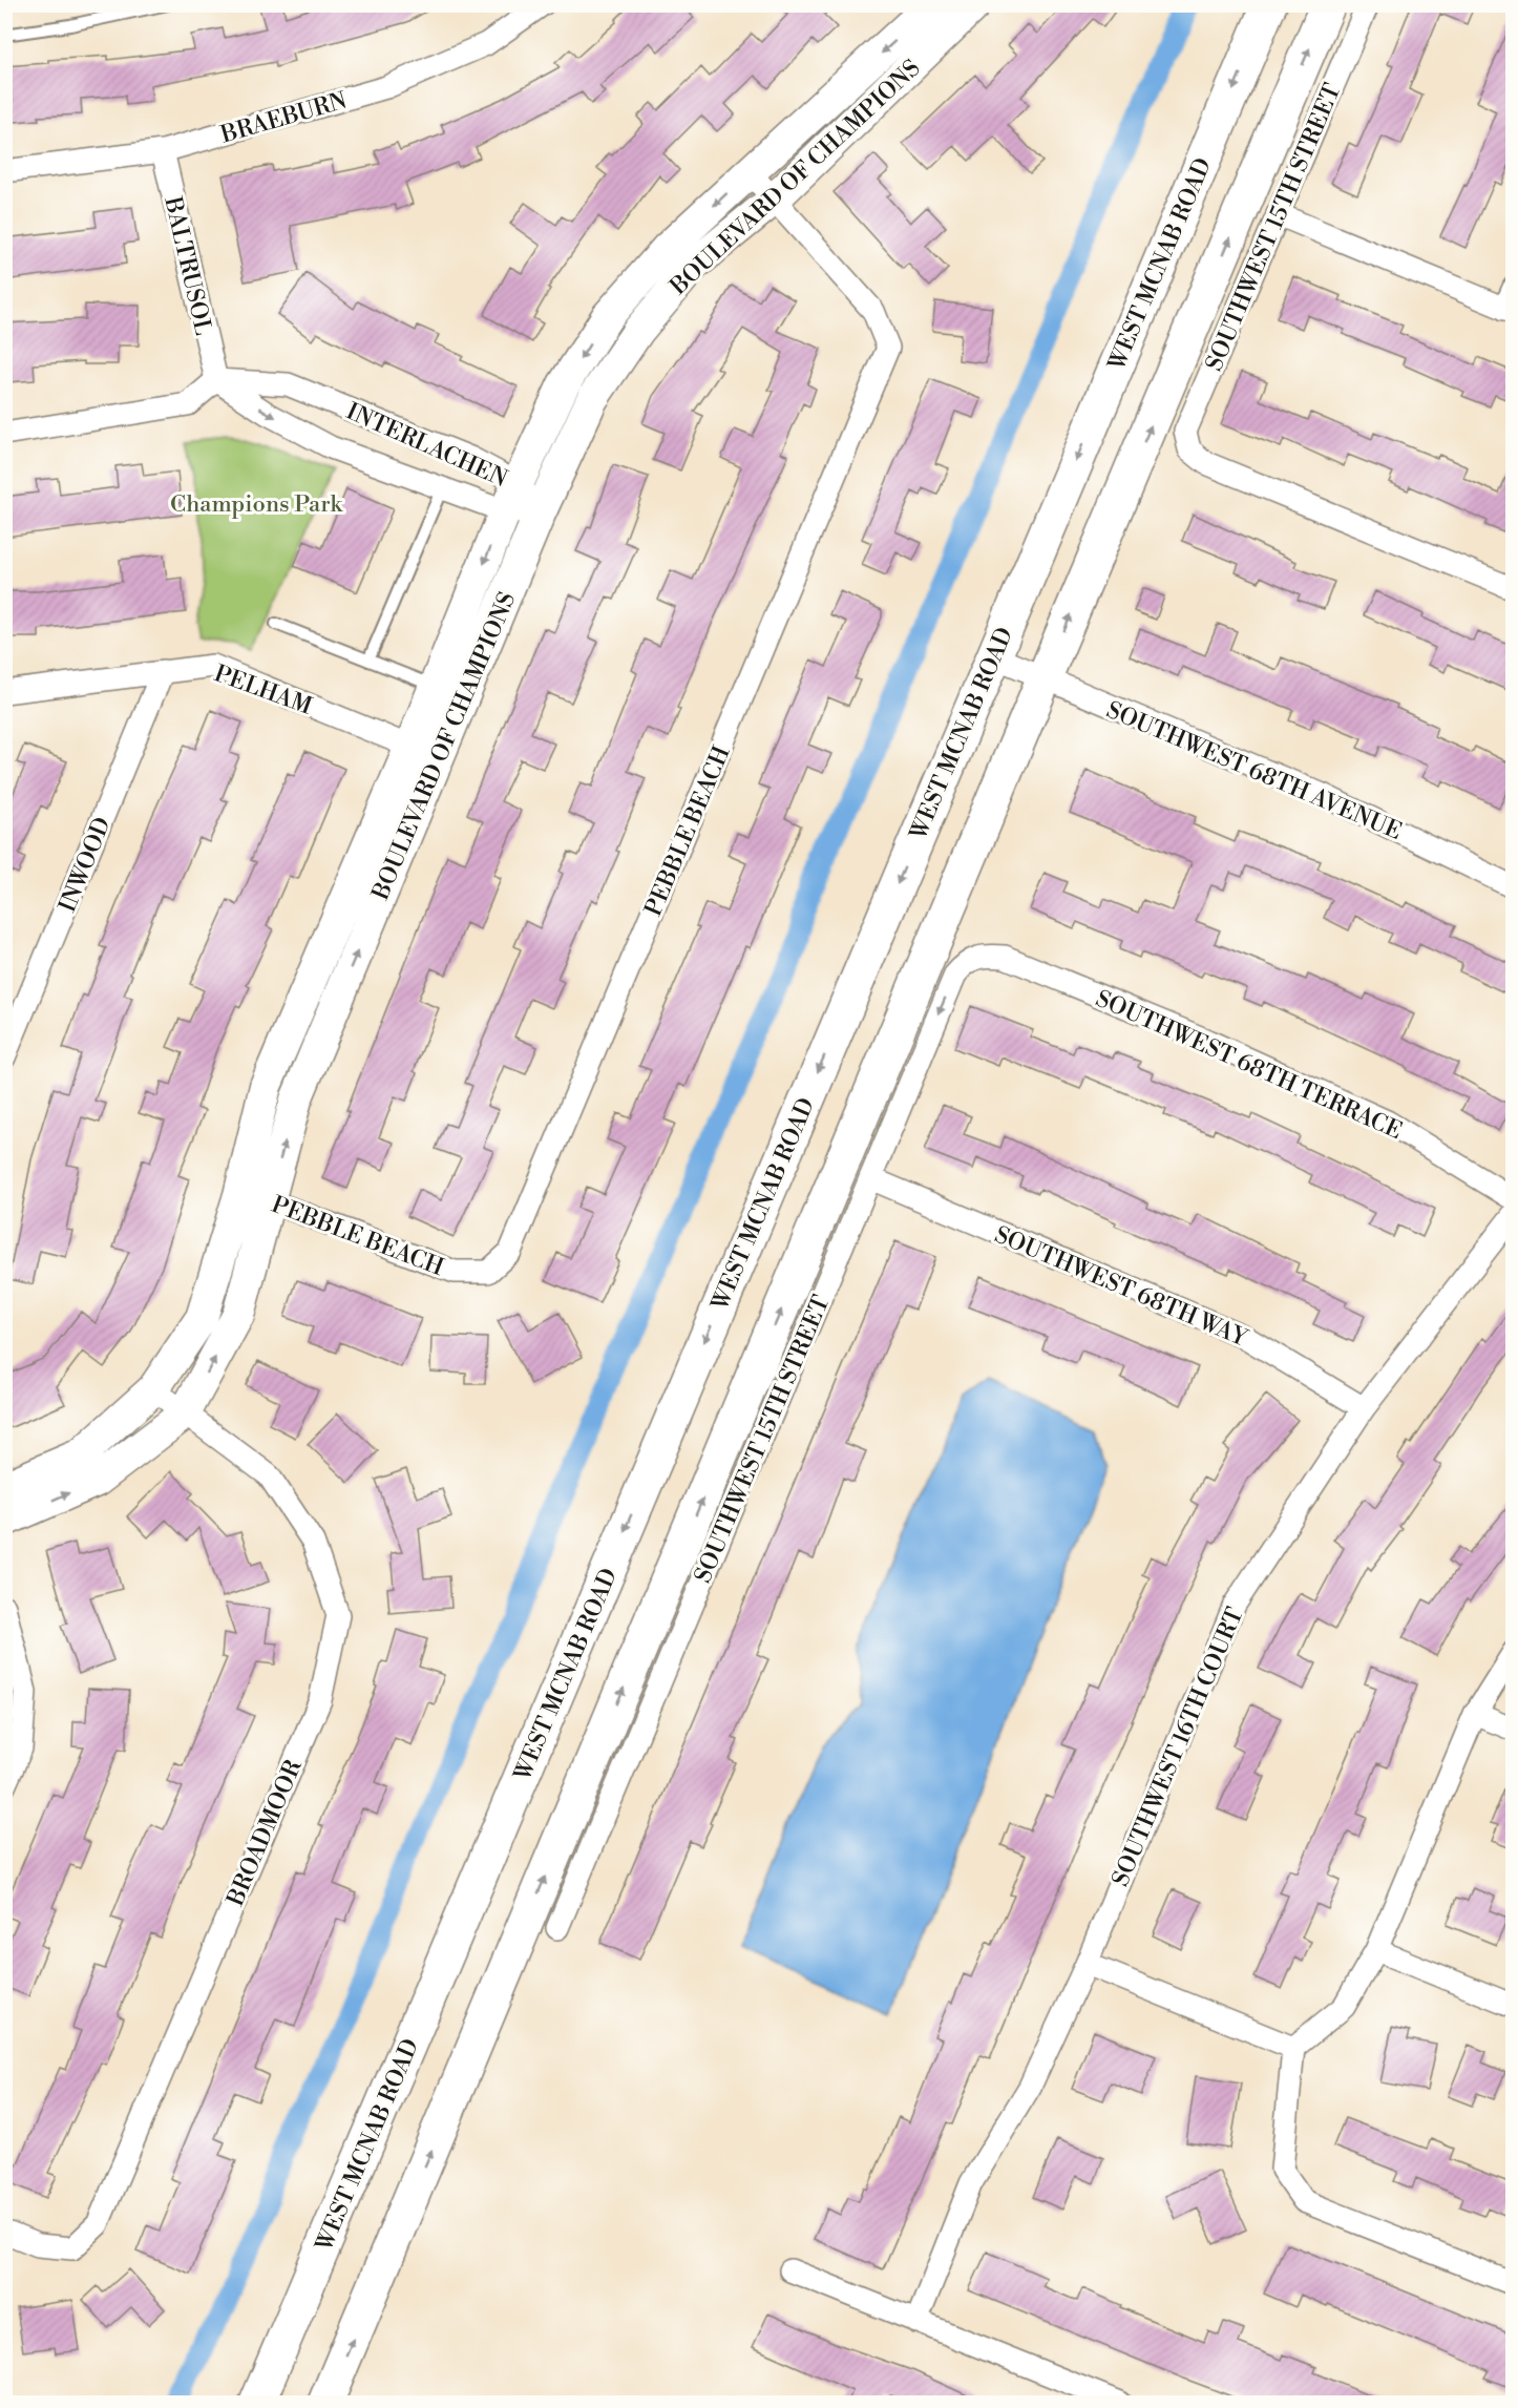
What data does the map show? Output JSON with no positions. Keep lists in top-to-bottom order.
{
  "streets": {
    "main road": ["WEST MCNAB ROAD"],
    "street": [
      "BRAEBURN",
      "BOULEVARD OF CHAMPIONS",
      "SOUTHWEST 15TH STREET",
      "BALTRUSOL",
      "INTERLACHEN",
      "PELHAM",
      "SOUTHWEST 68TH AVENUE",
      "PEBBLE BEACH",
      "INWOOD",
      "SOUTHWEST 68TH TERRACE",
      "SOUTHWEST 68TH WAY",
      "SOUTHWEST 16TH COURT",
      "BROADMOOR"
    ]
  },
  "crossings": [
    ["BRAEBURN", "BALTRUSOL"],
    ["BOULEVARD OF CHAMPIONS", "INTERLACHEN"],
    ["BOULEVARD OF CHAMPIONS", "PELHAM"],
    ["BOULEVARD OF CHAMPIONS", "PEBBLE BEACH"],
    ["BOULEVARD OF CHAMPIONS", "BROADMOOR"],
    ["SOUTHWEST 15TH STREET", "SOUTHWEST 68TH TERRACE"],
    ["SOUTHWEST 15TH STREET", "SOUTHWEST 68TH WAY"],
    ["WEST MCNAB ROAD", "SOUTHWEST 68TH AVENUE"],
    ["BALTRUSOL", "INTERLACHEN"],
    ["PELHAM", "INWOOD"],
    ["SOUTHWEST 68TH WAY", "SOUTHWEST 16TH COURT"]
  ],
  "parks": ["Champions Park"]
}
